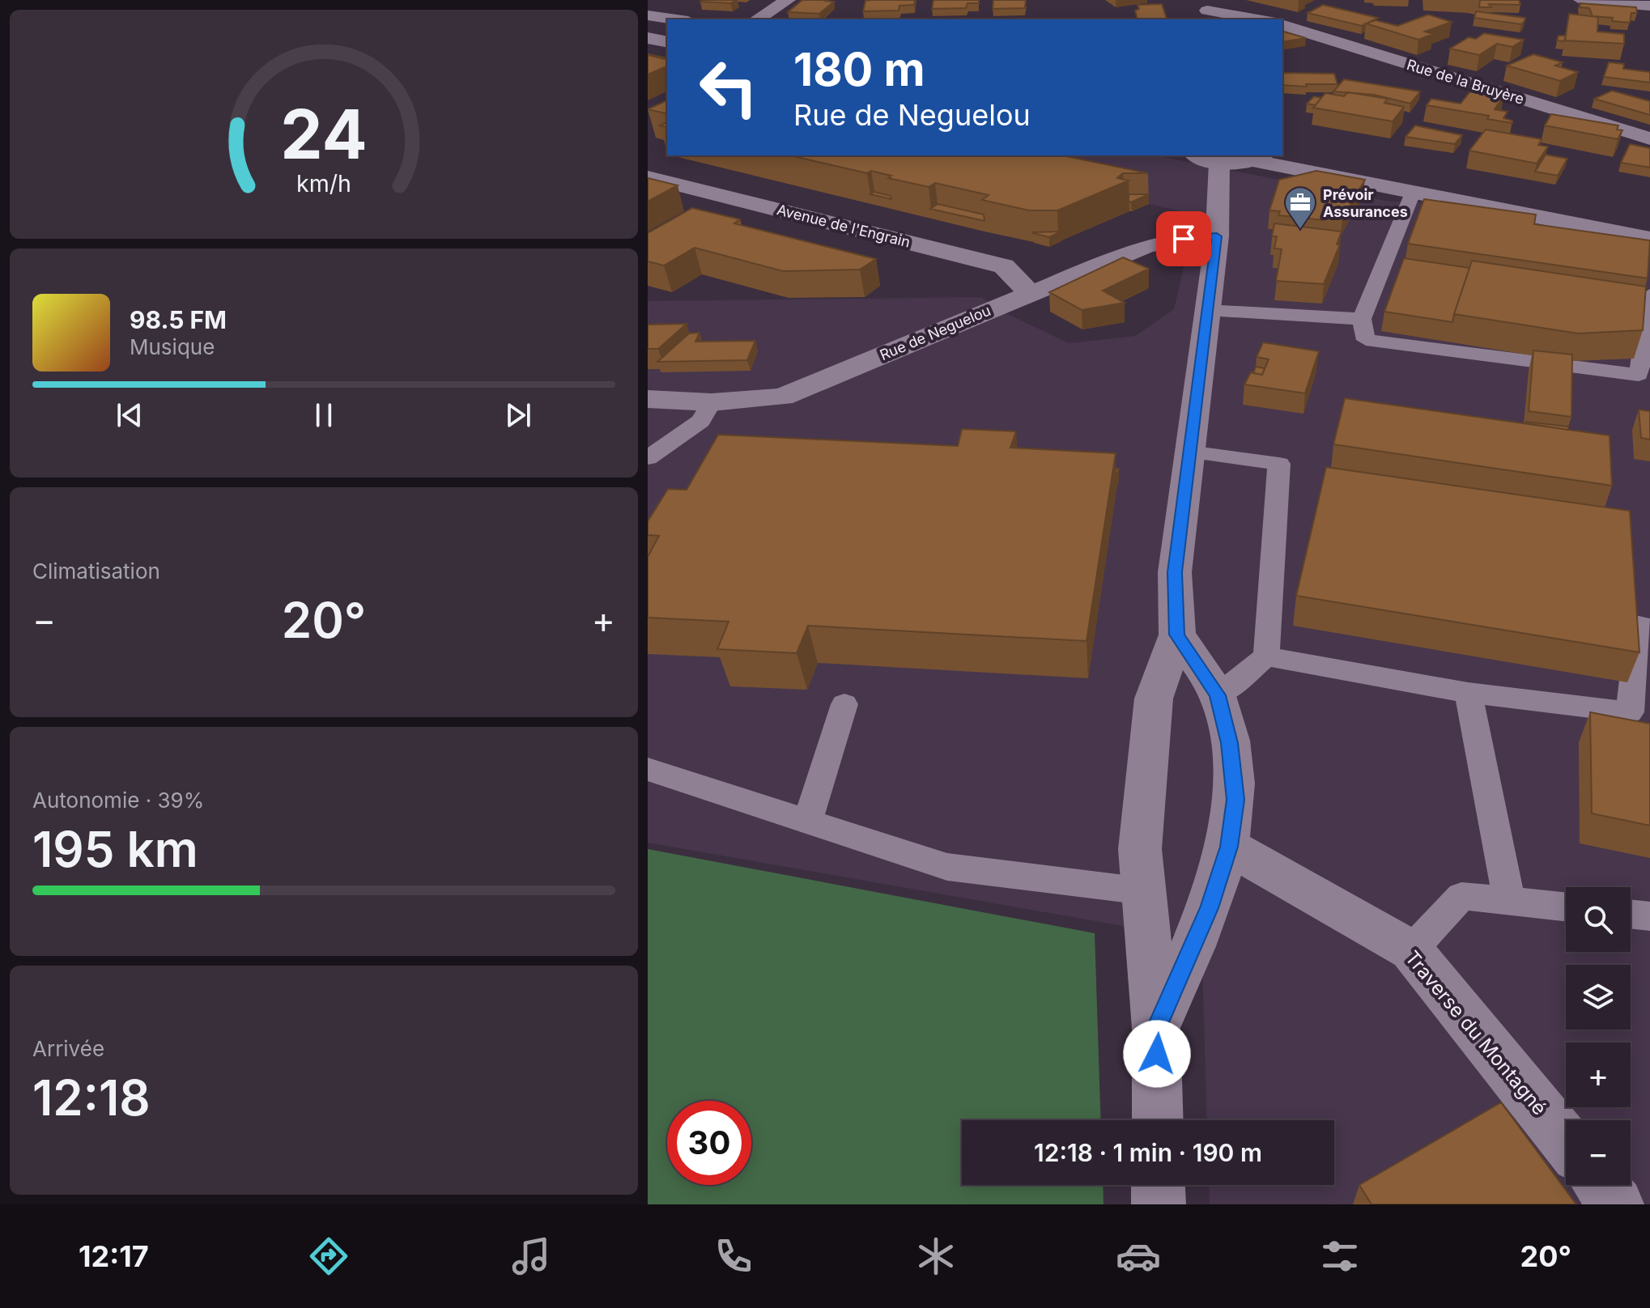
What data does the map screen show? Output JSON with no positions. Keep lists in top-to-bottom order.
{
  "streets": {
    "street": [
      "Rue de la Bruyère",
      "Avenue de l'Engrain",
      "Rue de Neguelou",
      "Traverse du Montagné"
    ]
  },
  "crossings": [
    ["Avenue de l'Engrain", "Rue de Neguelou"]
  ],
  "places": {
    "office": ["Prévoir Assurances"]
  },
  "page": {
    "turn": ["180 m", "Rue de Neguelou"],
    "song": ["98.5 FM", "Musique"],
    "tile": [
      "Climatisation",
      ["Autonomie · 39%", "195 km"],
      ["Arrivée", "12:18"]
    ],
    "heat": ["−", "20°", "+"],
    "map_buttons": ["+", "−"],
    "limit": "30",
    "trip": "12:18 · 1 min · 190 m",
    "tabs": ["12:17", "20°"],
    "gauge": ["24", "km/h"]
  }
}
